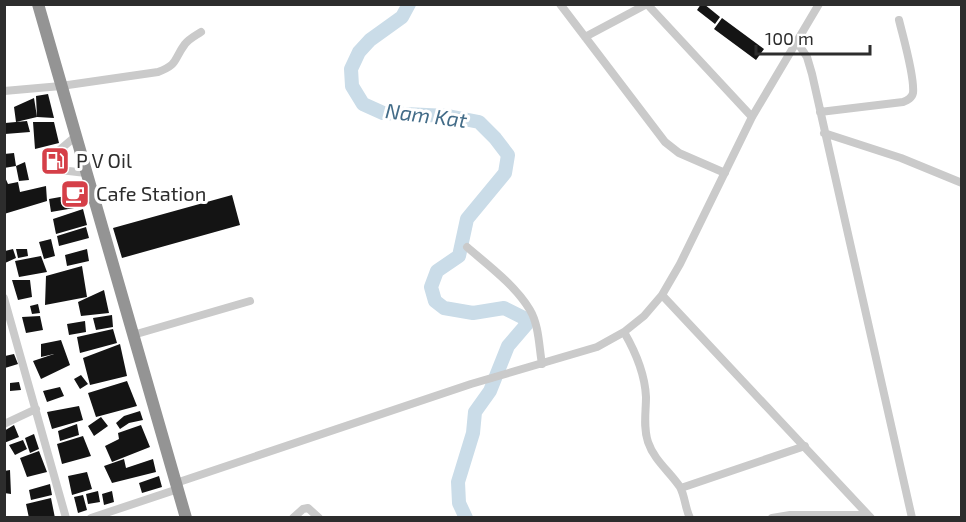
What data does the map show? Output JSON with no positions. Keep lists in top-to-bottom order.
{
  "water": ["Nam Kat"],
  "places": {
    "fuel station": ["P V Oil"],
    "cafe": ["Cafe Station"]
  },
  "scale_bar": "100 m"
}
